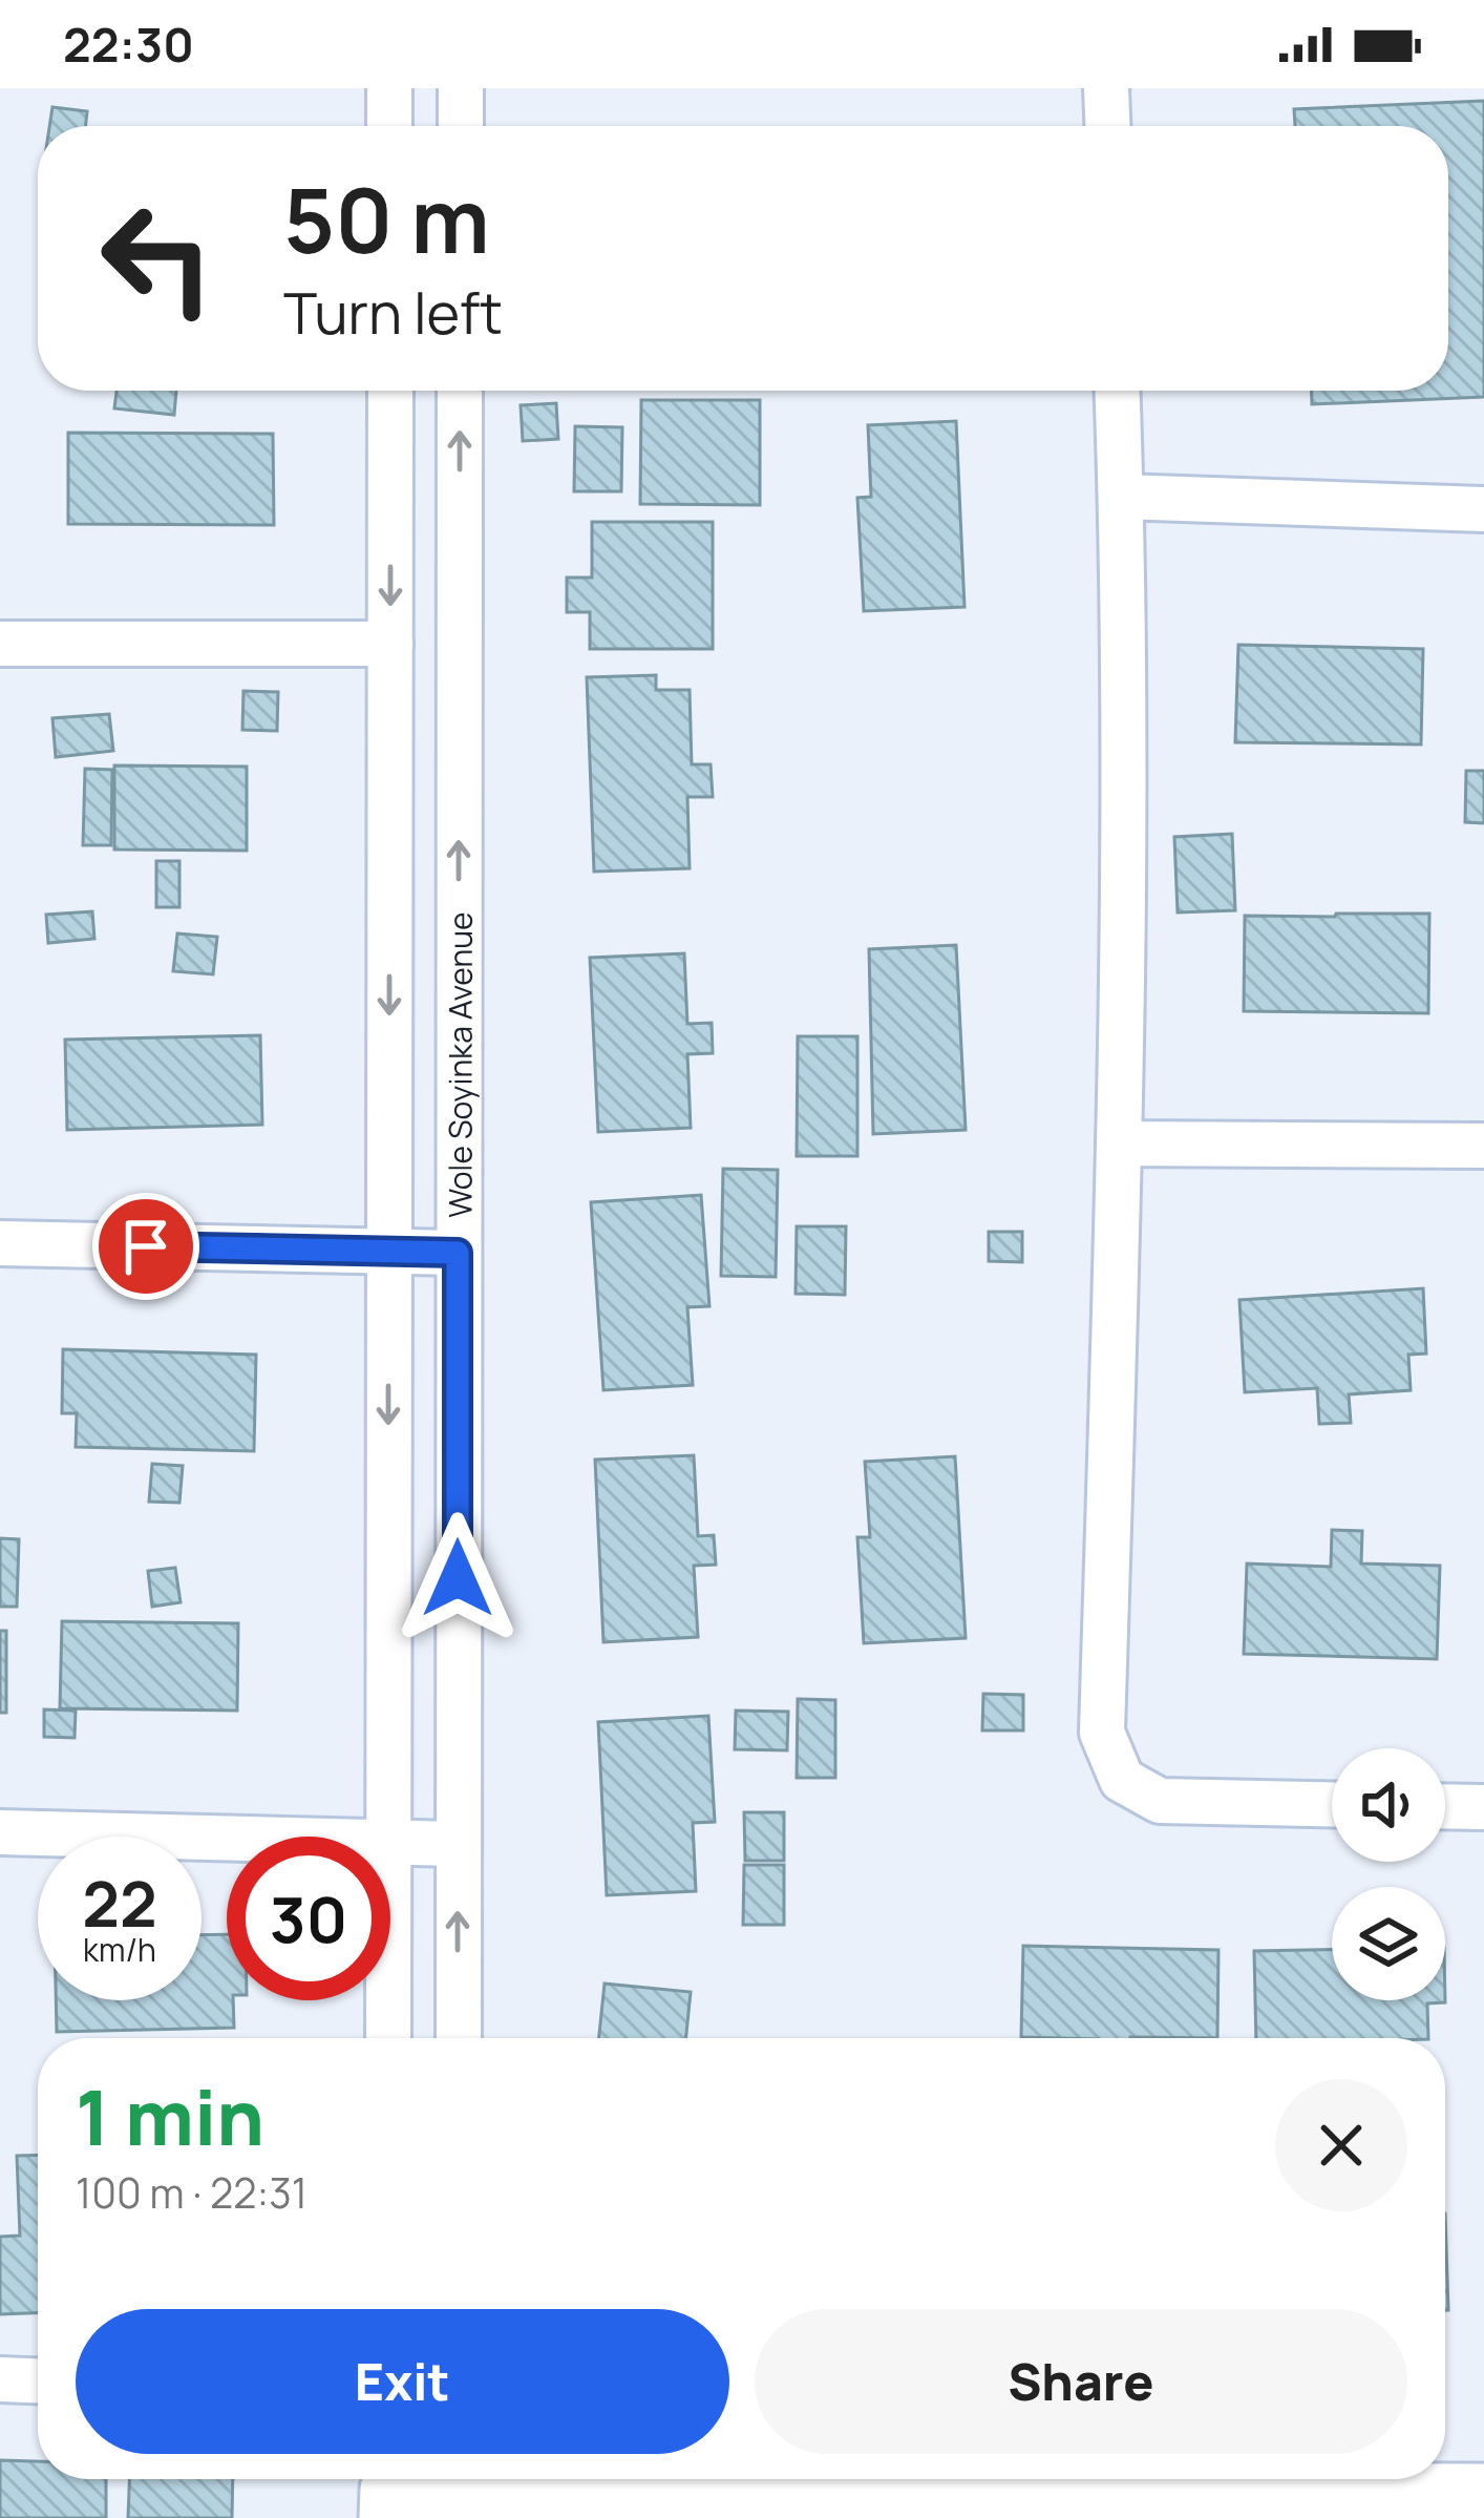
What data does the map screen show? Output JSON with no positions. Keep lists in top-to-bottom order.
{
  "streets": {
    "street": ["Wole Soyinka Avenue"]
  },
  "page": {
    "status": "22:30",
    "turn": ["50 m", "Turn left"],
    "speed": "22 km/h",
    "limit": "30",
    "heading": ["1 min", "100 m · 22:31"],
    "buttons": ["Exit", "Share"]
  }
}
